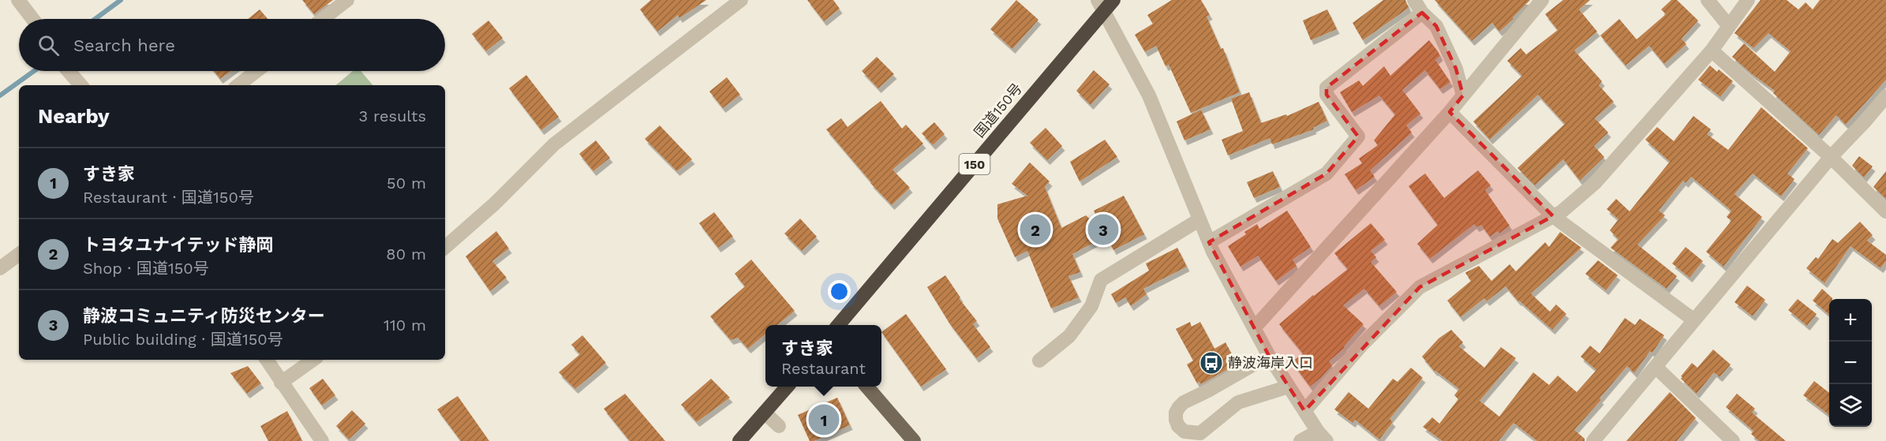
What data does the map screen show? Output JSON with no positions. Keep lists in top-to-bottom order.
{
  "streets": {
    "highway": ["国道150号", "150"]
  },
  "places": {
    "bus stop": ["静波海岸入口"]
  },
  "page": {
    "search": "Search here",
    "heading": ["Nearby", "3 results"],
    "list": [
      {
        "mark": "1",
        "name": "すき家",
        "note": "Restaurant · 国道150号",
        "value": "50 m"
      },
      {
        "mark": "2",
        "name": "トヨタユナイテッド静岡",
        "note": "Shop · 国道150号",
        "value": "80 m"
      },
      {
        "mark": "3",
        "name": "静波コミュニティ防災センター",
        "note": "Public building · 国道150号",
        "value": "110 m"
      }
    ],
    "pins": ["2", "3", "1"],
    "map_buttons": ["+", "−"],
    "popup": ["すき家", "Restaurant"]
  }
}
